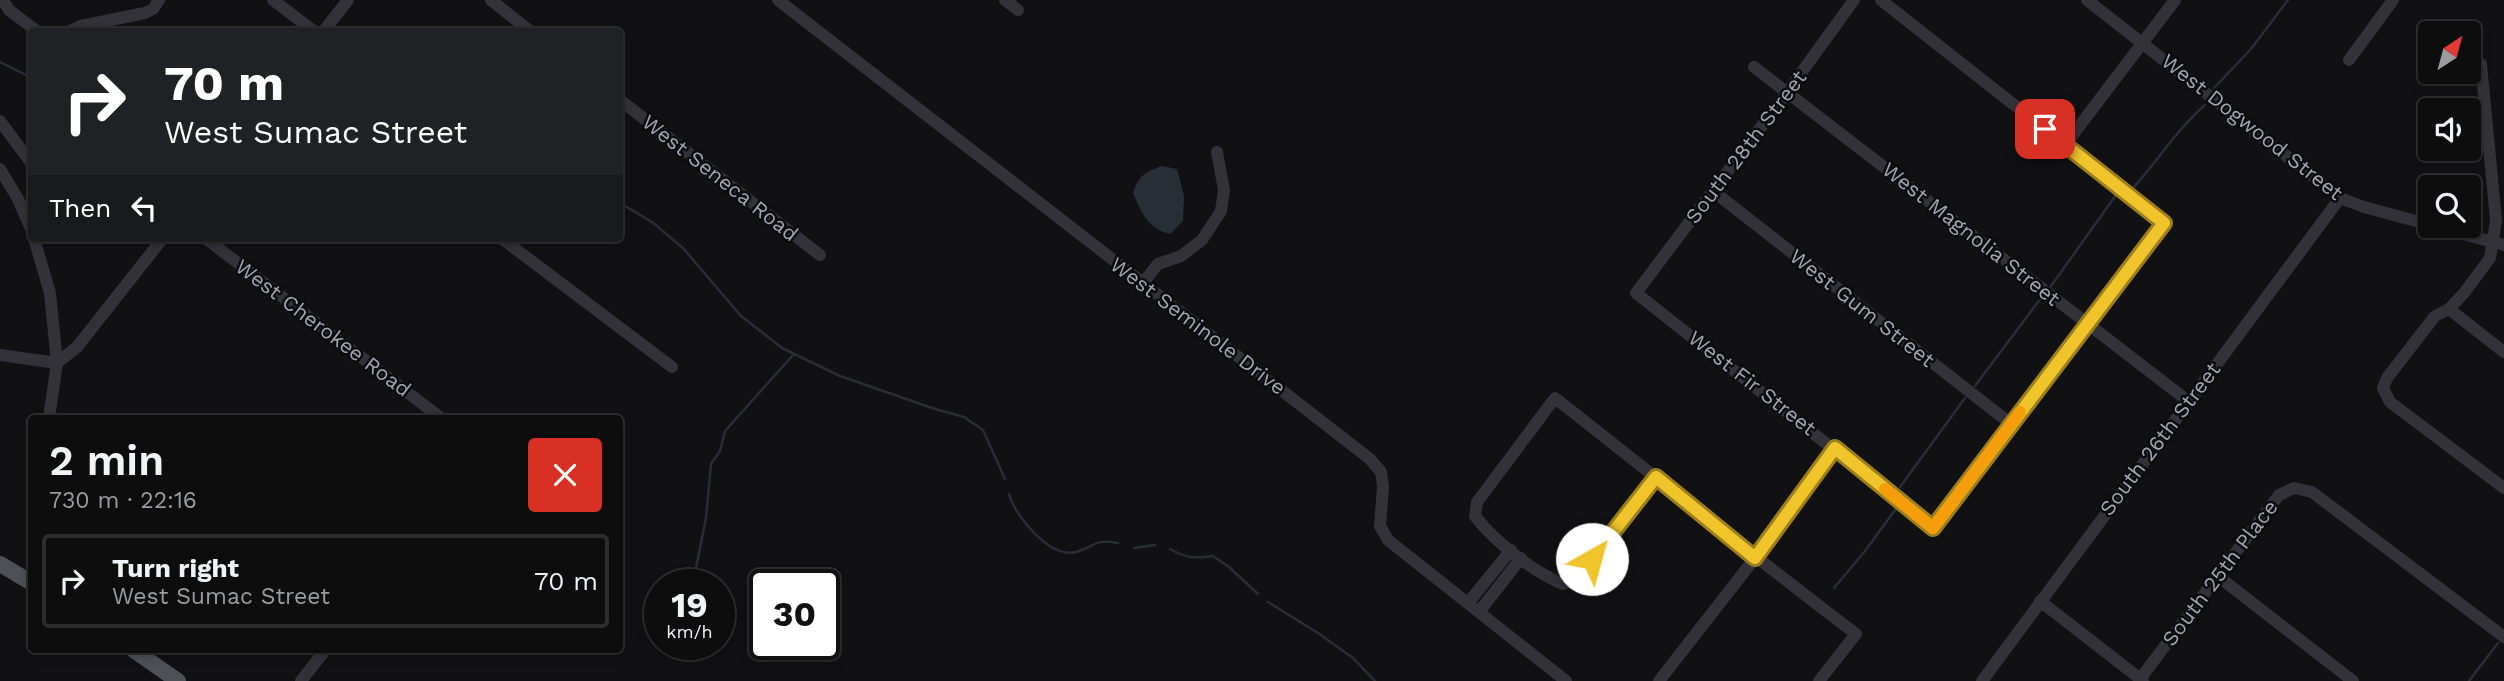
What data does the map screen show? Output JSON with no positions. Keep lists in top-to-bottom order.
{
  "streets": {
    "street": [
      "West Dogwood Street",
      "South 28th Street",
      "West Seneca Road",
      "West Magnolia Street",
      "West Gum Street",
      "West Seminole Drive",
      "West Cherokee Road",
      "West Fir Street",
      "South 26th Street",
      "South 25th Place"
    ]
  },
  "crossings": [
    ["West Dogwood Street", "South 26th Street"],
    ["South 28th Street", "West Magnolia Street"],
    ["South 28th Street", "West Gum Street"],
    ["South 28th Street", "West Fir Street"],
    ["West Magnolia Street", "South 26th Street"],
    ["West Gum Street", "West Fir Street"]
  ],
  "north": "top right",
  "page": {
    "turn": ["70 m", "West Sumac Street"],
    "then": "Then",
    "heading": ["2 min", "730 m · 22:16"],
    "list": [
      {
        "name": "Turn right",
        "note": "West Sumac Street",
        "value": "70 m"
      }
    ],
    "speed": "19 km/h",
    "limit": "30"
  }
}
